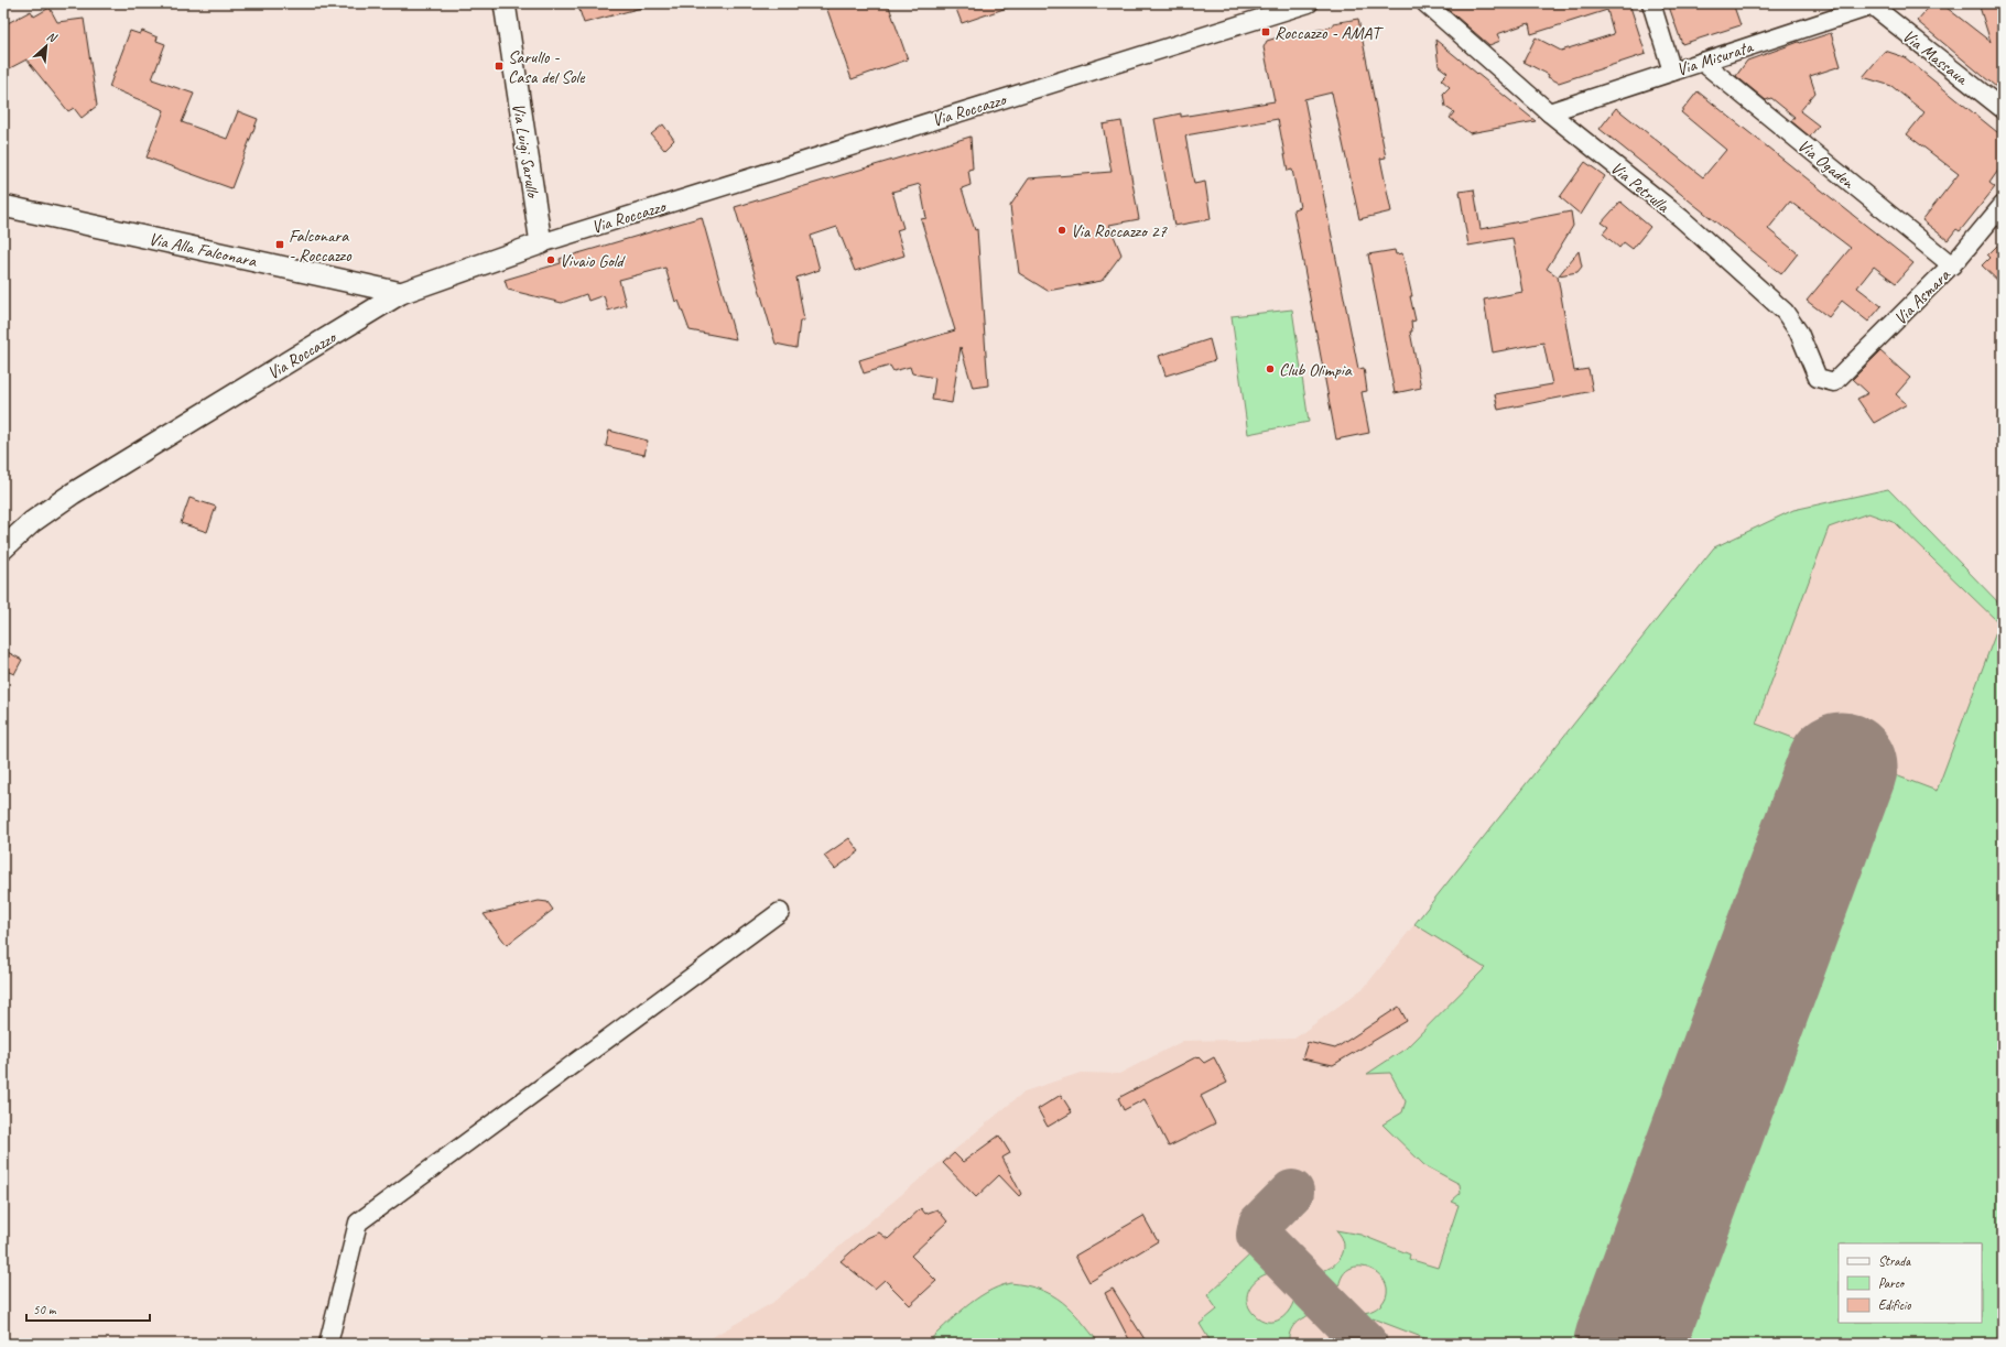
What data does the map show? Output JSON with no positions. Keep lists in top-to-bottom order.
{
  "streets": {
    "street": [
      "Via Massaua",
      "Via Misurata",
      "Via Roccazzo",
      "Via Luigi Sarullo",
      "Via Ogaden",
      "Via Petrulla",
      "Via Alla Falconara",
      "Via Asmara"
    ]
  },
  "crossings": [
    ["Via Massaua", "Via Misurata"],
    ["Via Misurata", "Via Ogaden"],
    ["Via Misurata", "Via Petrulla"],
    ["Via Roccazzo", "Via Luigi Sarullo"],
    ["Via Roccazzo", "Via Alla Falconara"],
    ["Via Ogaden", "Via Asmara"],
    ["Via Petrulla", "Via Asmara"]
  ],
  "places": {
    "transit": ["Roccazzo - AMAT", "Sarullo - Casa del Sole", "Falconara - Roccazzo"],
    "other": ["Via Roccazzo 27", "Vivaio Gold", "Club Olimpia"]
  },
  "legend": ["Strada", "Parco", "Edificio"],
  "scale_bar": "50 m",
  "north": "top right"
}
